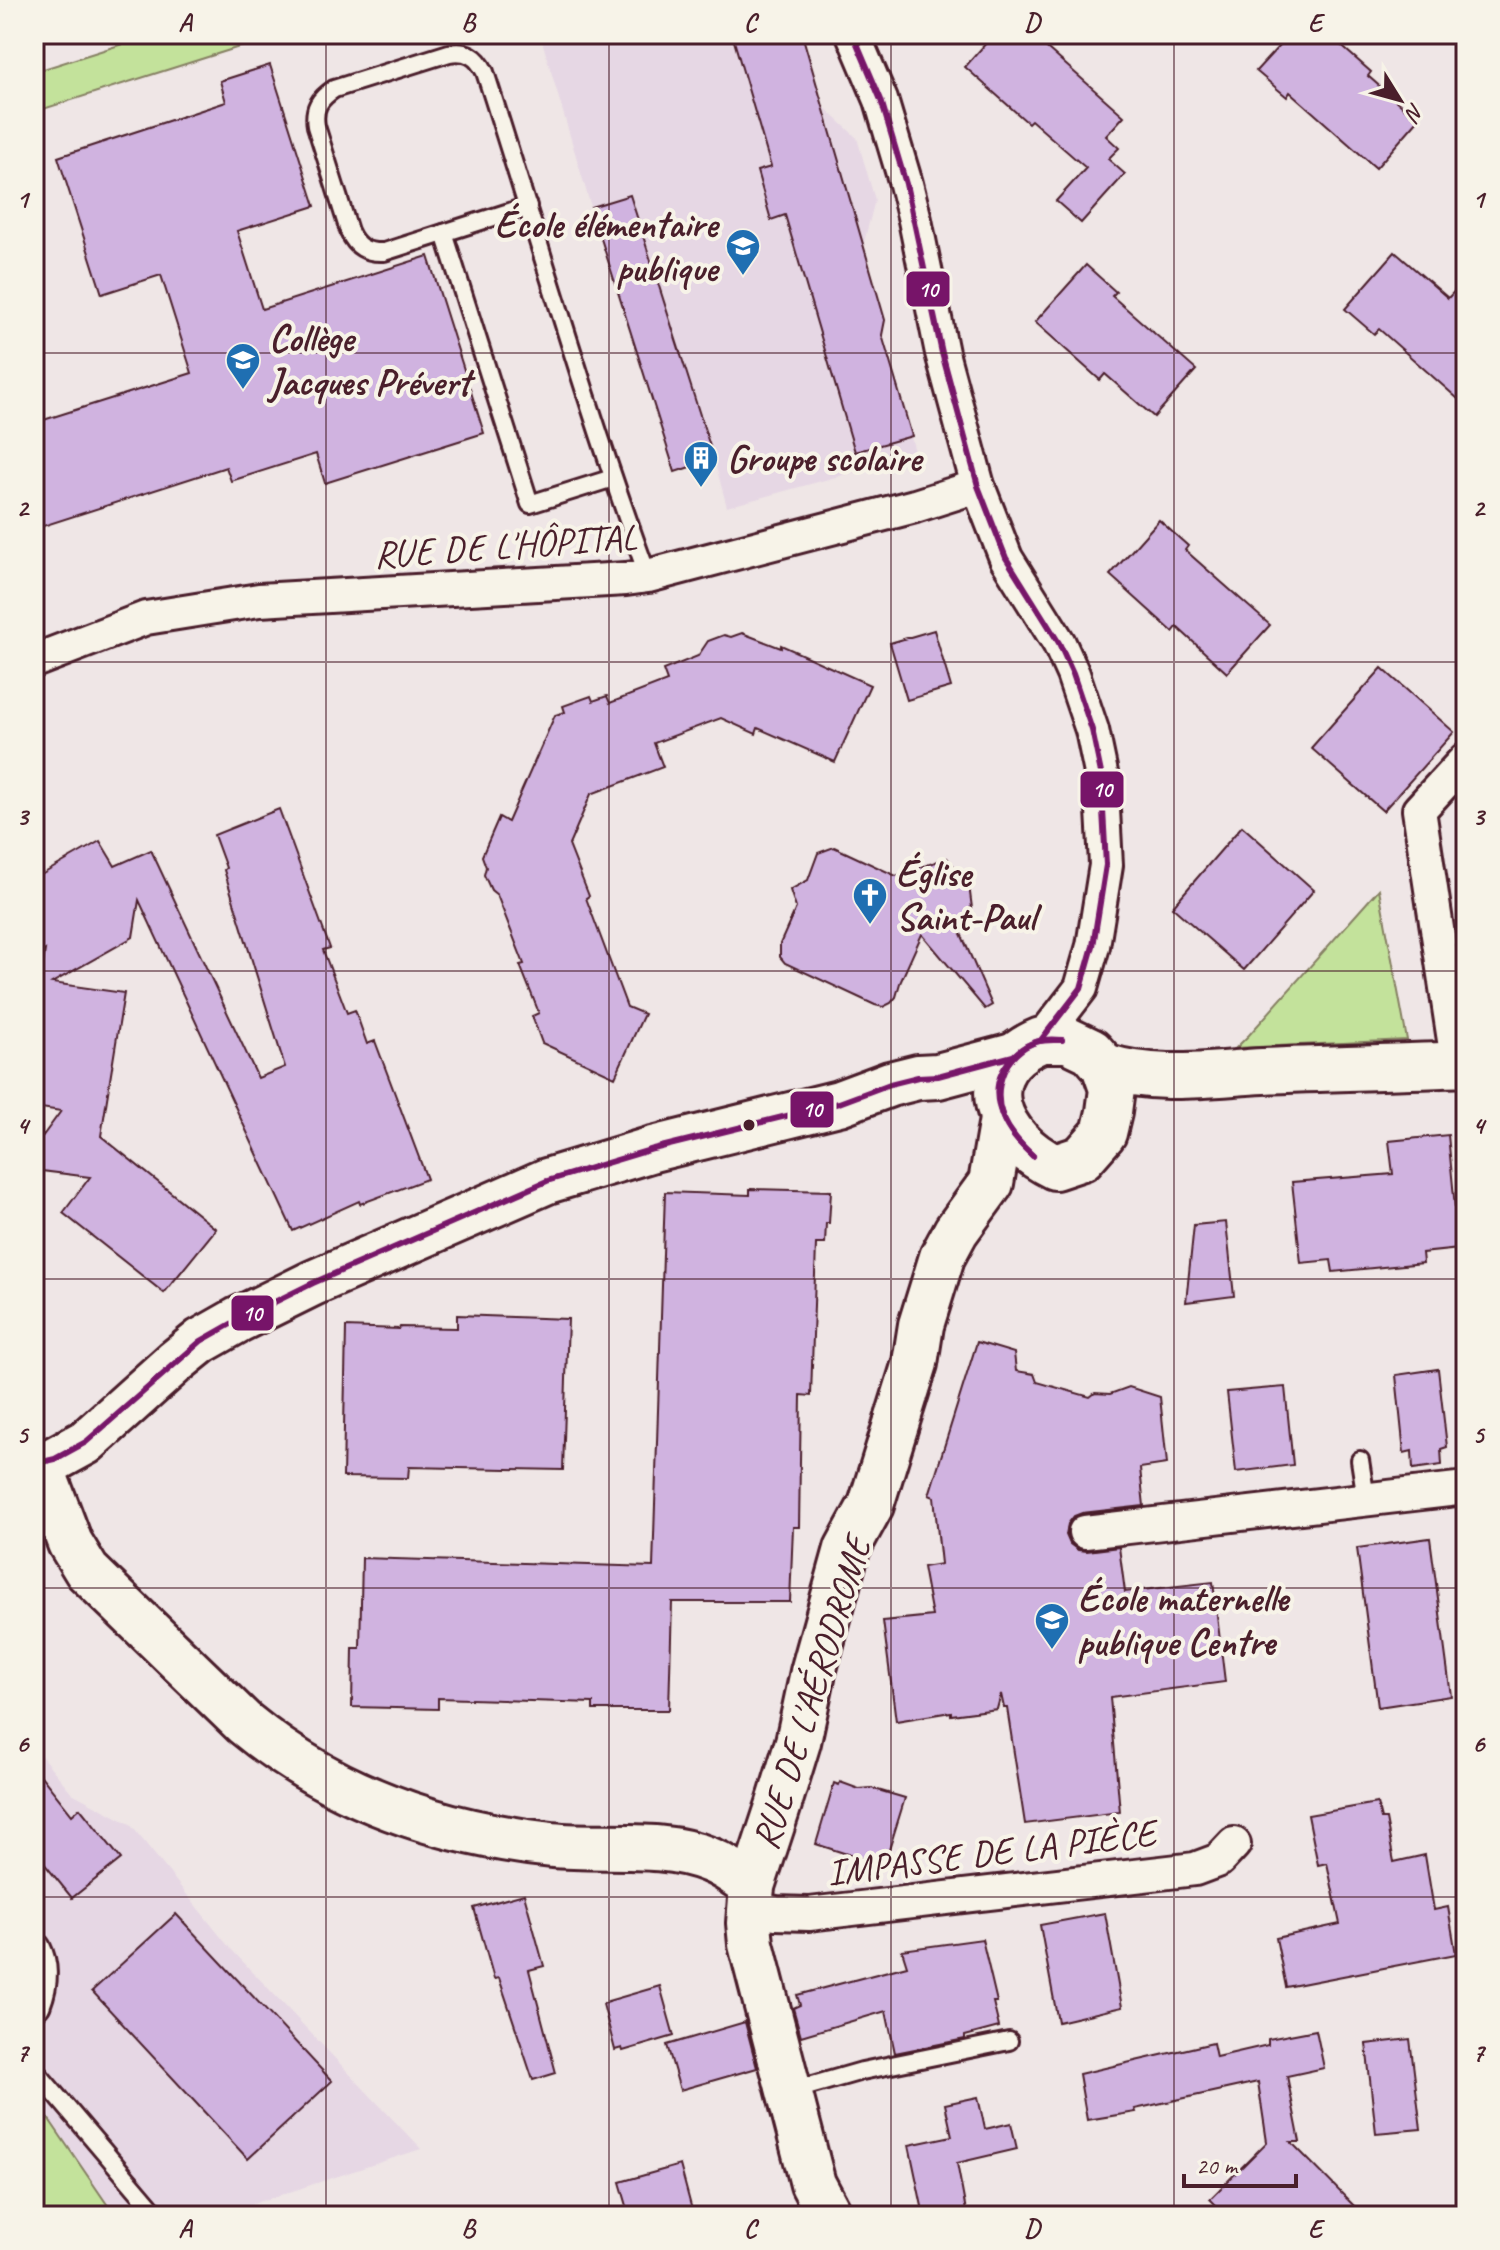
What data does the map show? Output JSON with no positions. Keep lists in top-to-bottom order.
{
  "streets": {
    "street": ["RUE DE L'HÔPITAL", "RUE DE L'AÉRODROME", "IMPASSE DE LA PIÈCE"]
  },
  "crossings": [
    ["RUE DE L'HÔPITAL", "RUE DE L'AÉRODROME"],
    ["RUE DE L'AÉRODROME", "IMPASSE DE LA PIÈCE"]
  ],
  "places": {
    "school or university": ["École élémentaire publique", "Collège Jacques Prévert", "École maternelle publique Centre"],
    "building": ["Groupe scolaire"],
    "church": ["Église Saint-Paul"]
  },
  "lines": ["transit line 10"],
  "scale_bar": "20 m",
  "north": "bottom right",
  "grid": {
    "columns": [
      "A",
      "B",
      "C",
      "D",
      "E"
    ],
    "rows": [
      "1",
      "2",
      "3",
      "4",
      "5",
      "6",
      "7"
    ]
  }
}
